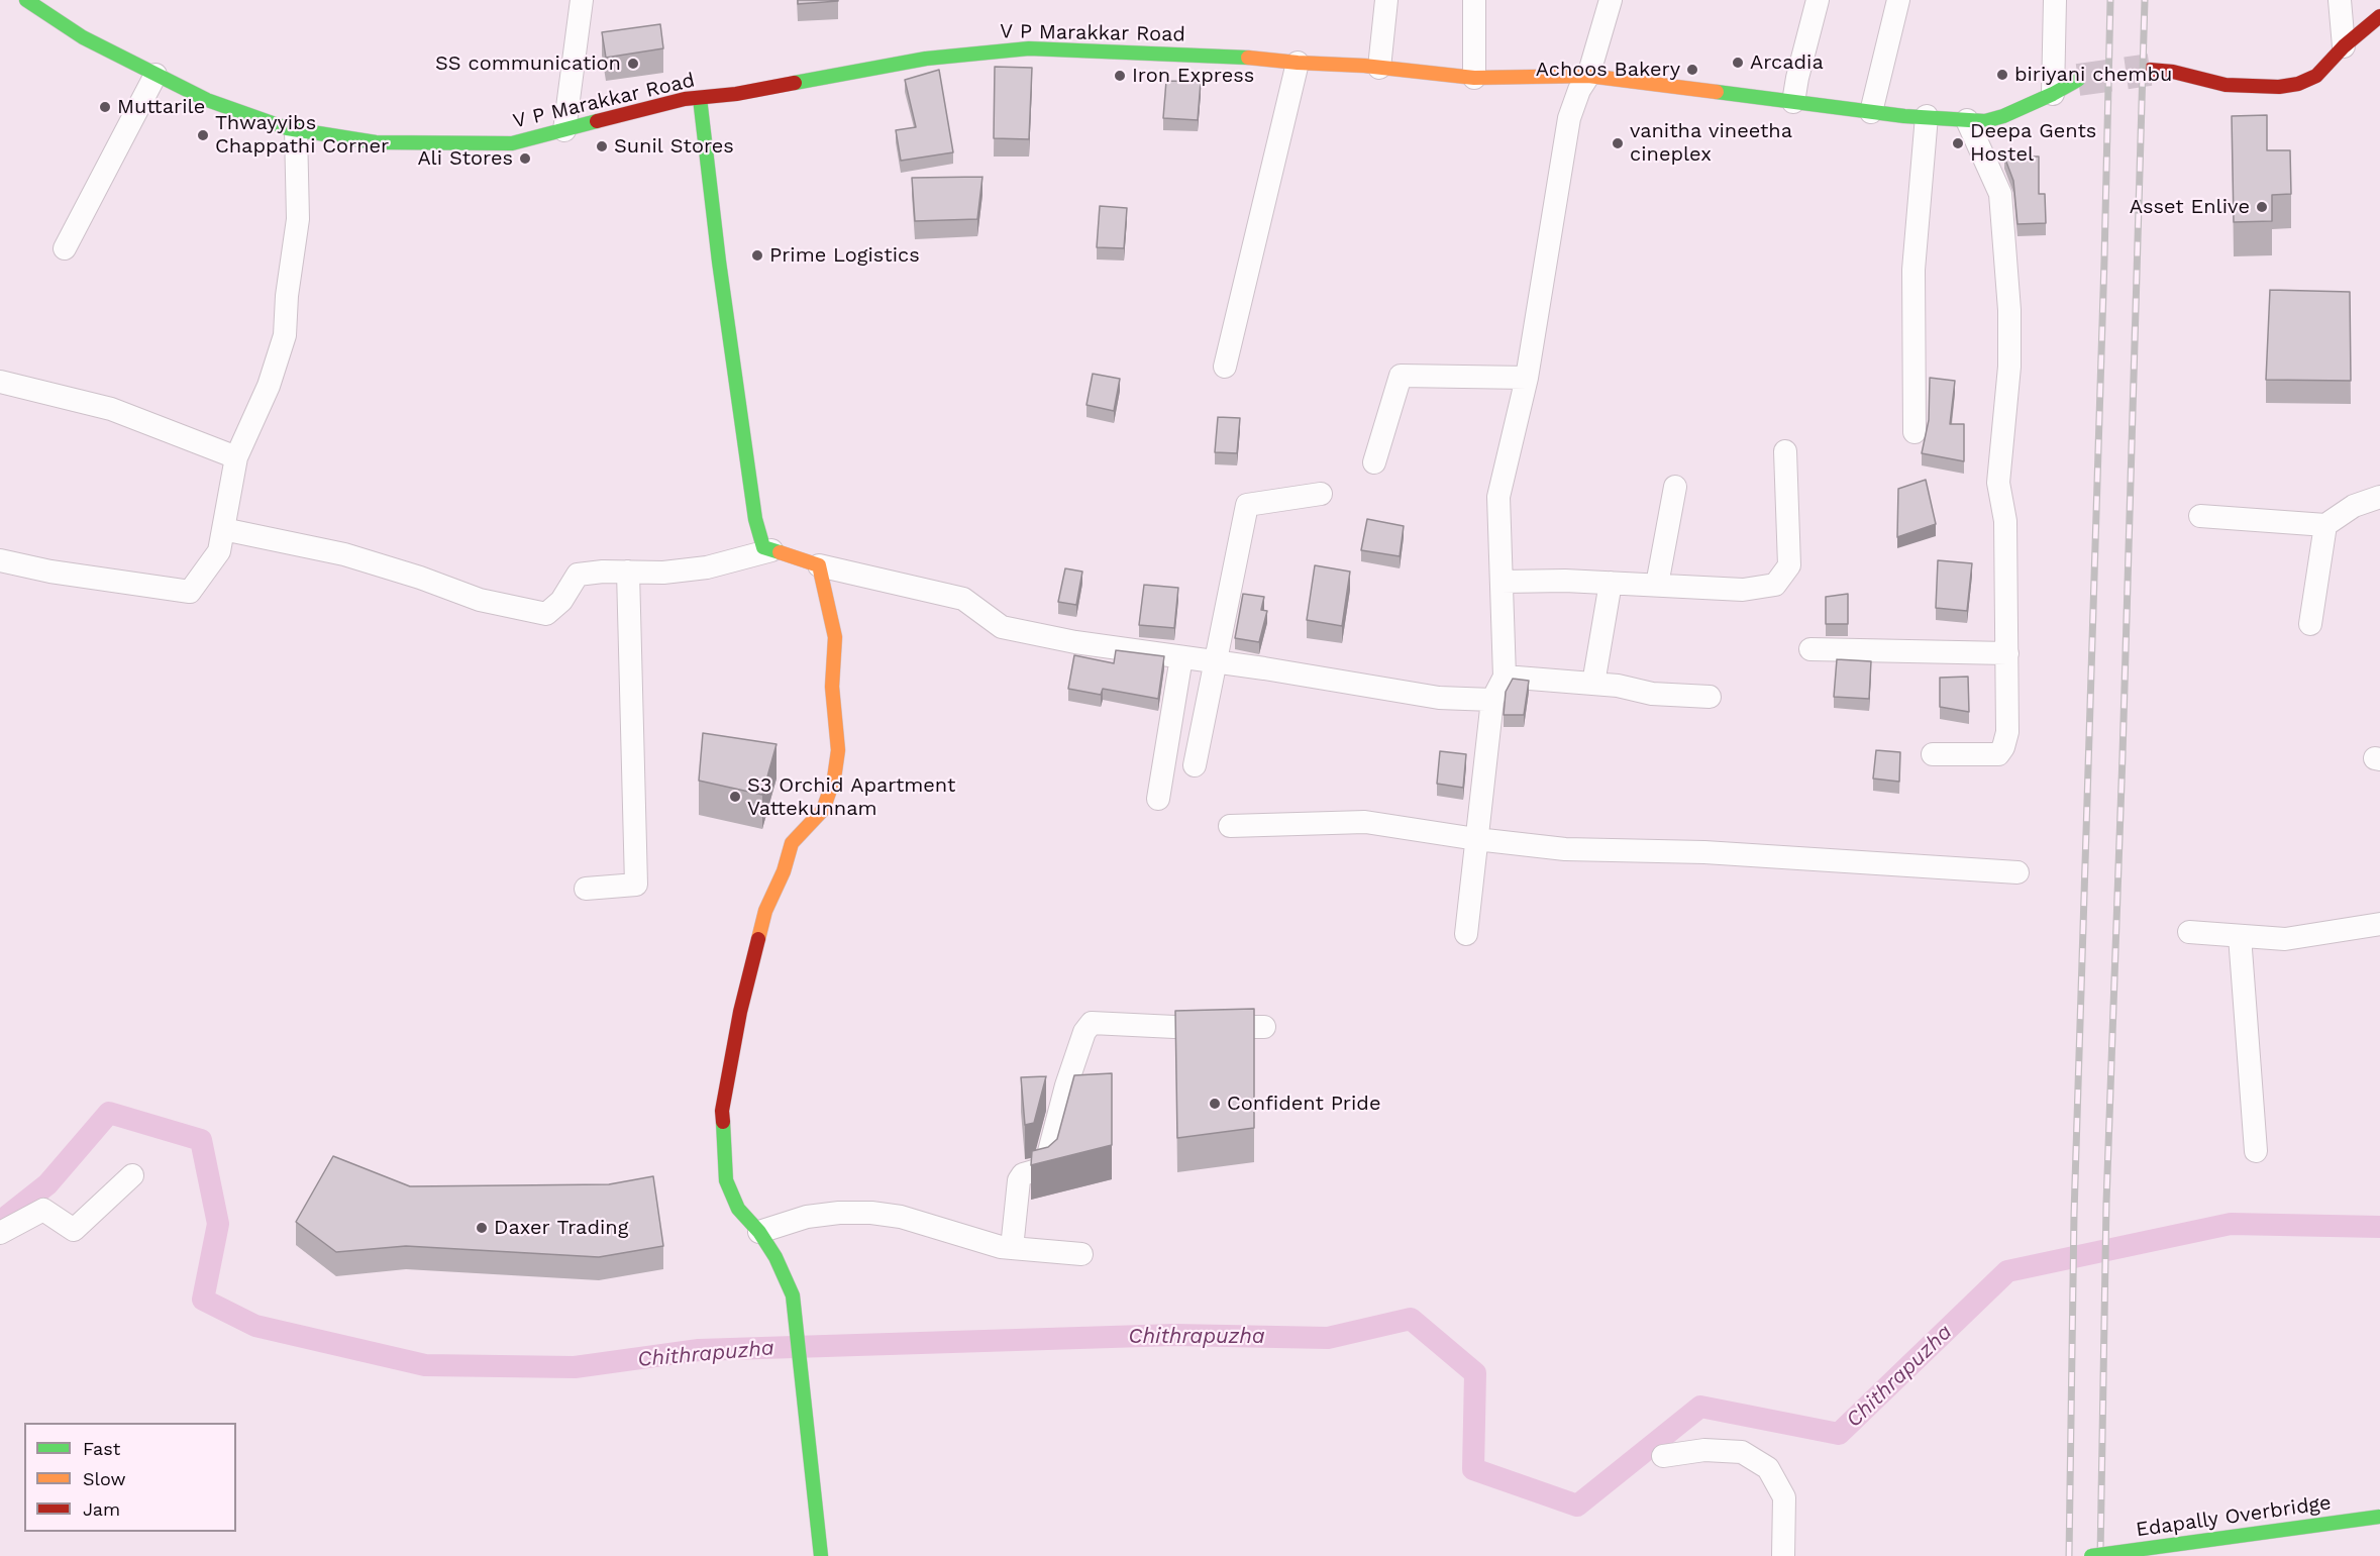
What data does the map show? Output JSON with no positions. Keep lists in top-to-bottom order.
{
  "streets": {
    "main road": ["V P Marakkar Road", "Edapally Overbridge"]
  },
  "water": ["Chithrapuzha"],
  "places": [
    "Arcadia",
    "SS communication",
    "Achoos Bakery",
    "biriyani chembu",
    "Iron Express",
    "Muttarile",
    "Thwayyibs Chappathi Corner",
    "vanitha vineetha cineplex",
    "Deepa Gents Hostel",
    "Sunil Stores",
    "Ali Stores",
    "Asset Enlive",
    "Prime Logistics",
    "S3 Orchid Apartment Vattekunnam",
    "Confident Pride",
    "Daxer Trading"
  ],
  "legend": ["Fast", "Slow", "Jam"]
}
